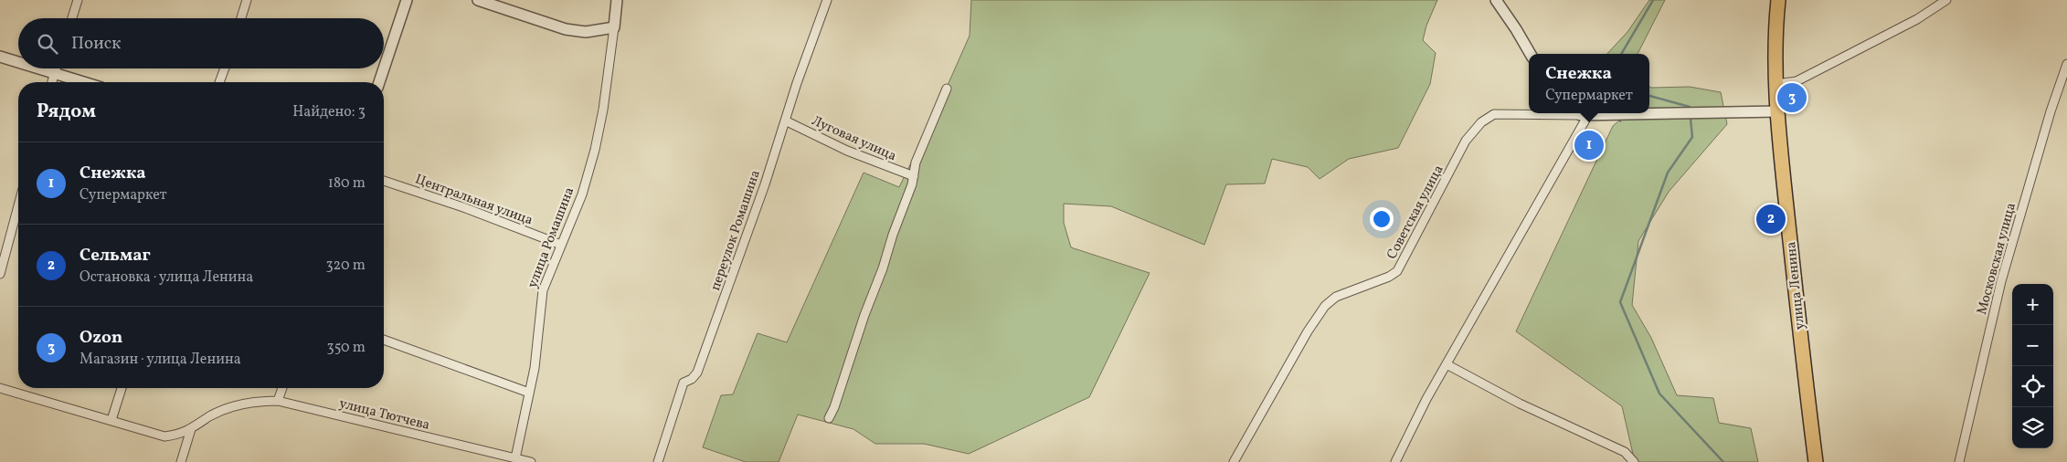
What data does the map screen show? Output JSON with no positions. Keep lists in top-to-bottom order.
{
  "streets": {
    "main road": ["улица Ленина"],
    "street": [
      "Луговая улица",
      "Центральная улица",
      "Советская улица",
      "переулок Ромашина",
      "улица Ромашина",
      "Московская улица",
      "улица Тютчева"
    ]
  },
  "crossings": [
    ["Луговая улица", "переулок Ромашина"],
    ["Центральная улица", "улица Ромашина"],
    ["улица Ромашина", "улица Тютчева"]
  ],
  "page": {
    "search": "Поиск",
    "popup": ["Снежка", "Супермаркет"],
    "pins": ["3", "1", "2"],
    "heading": ["Рядом", "Найдено: 3"],
    "list": [
      {
        "mark": "1",
        "name": "Снежка",
        "note": "Супермаркет",
        "value": "180 m"
      },
      {
        "mark": "2",
        "name": "Сельмаг",
        "note": "Остановка · улица Ленина",
        "value": "320 m"
      },
      {
        "mark": "3",
        "name": "Ozon",
        "note": "Магазин · улица Ленина",
        "value": "350 m"
      }
    ],
    "map_buttons": ["+", "−"]
  }
}
